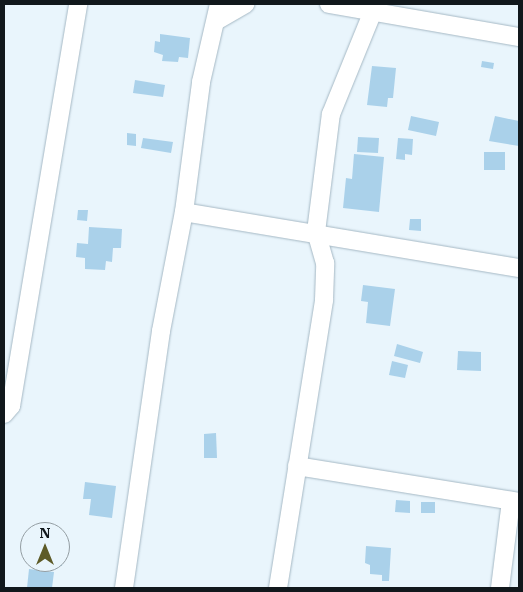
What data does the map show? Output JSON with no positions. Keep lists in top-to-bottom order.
{
  "north": "top"
}
